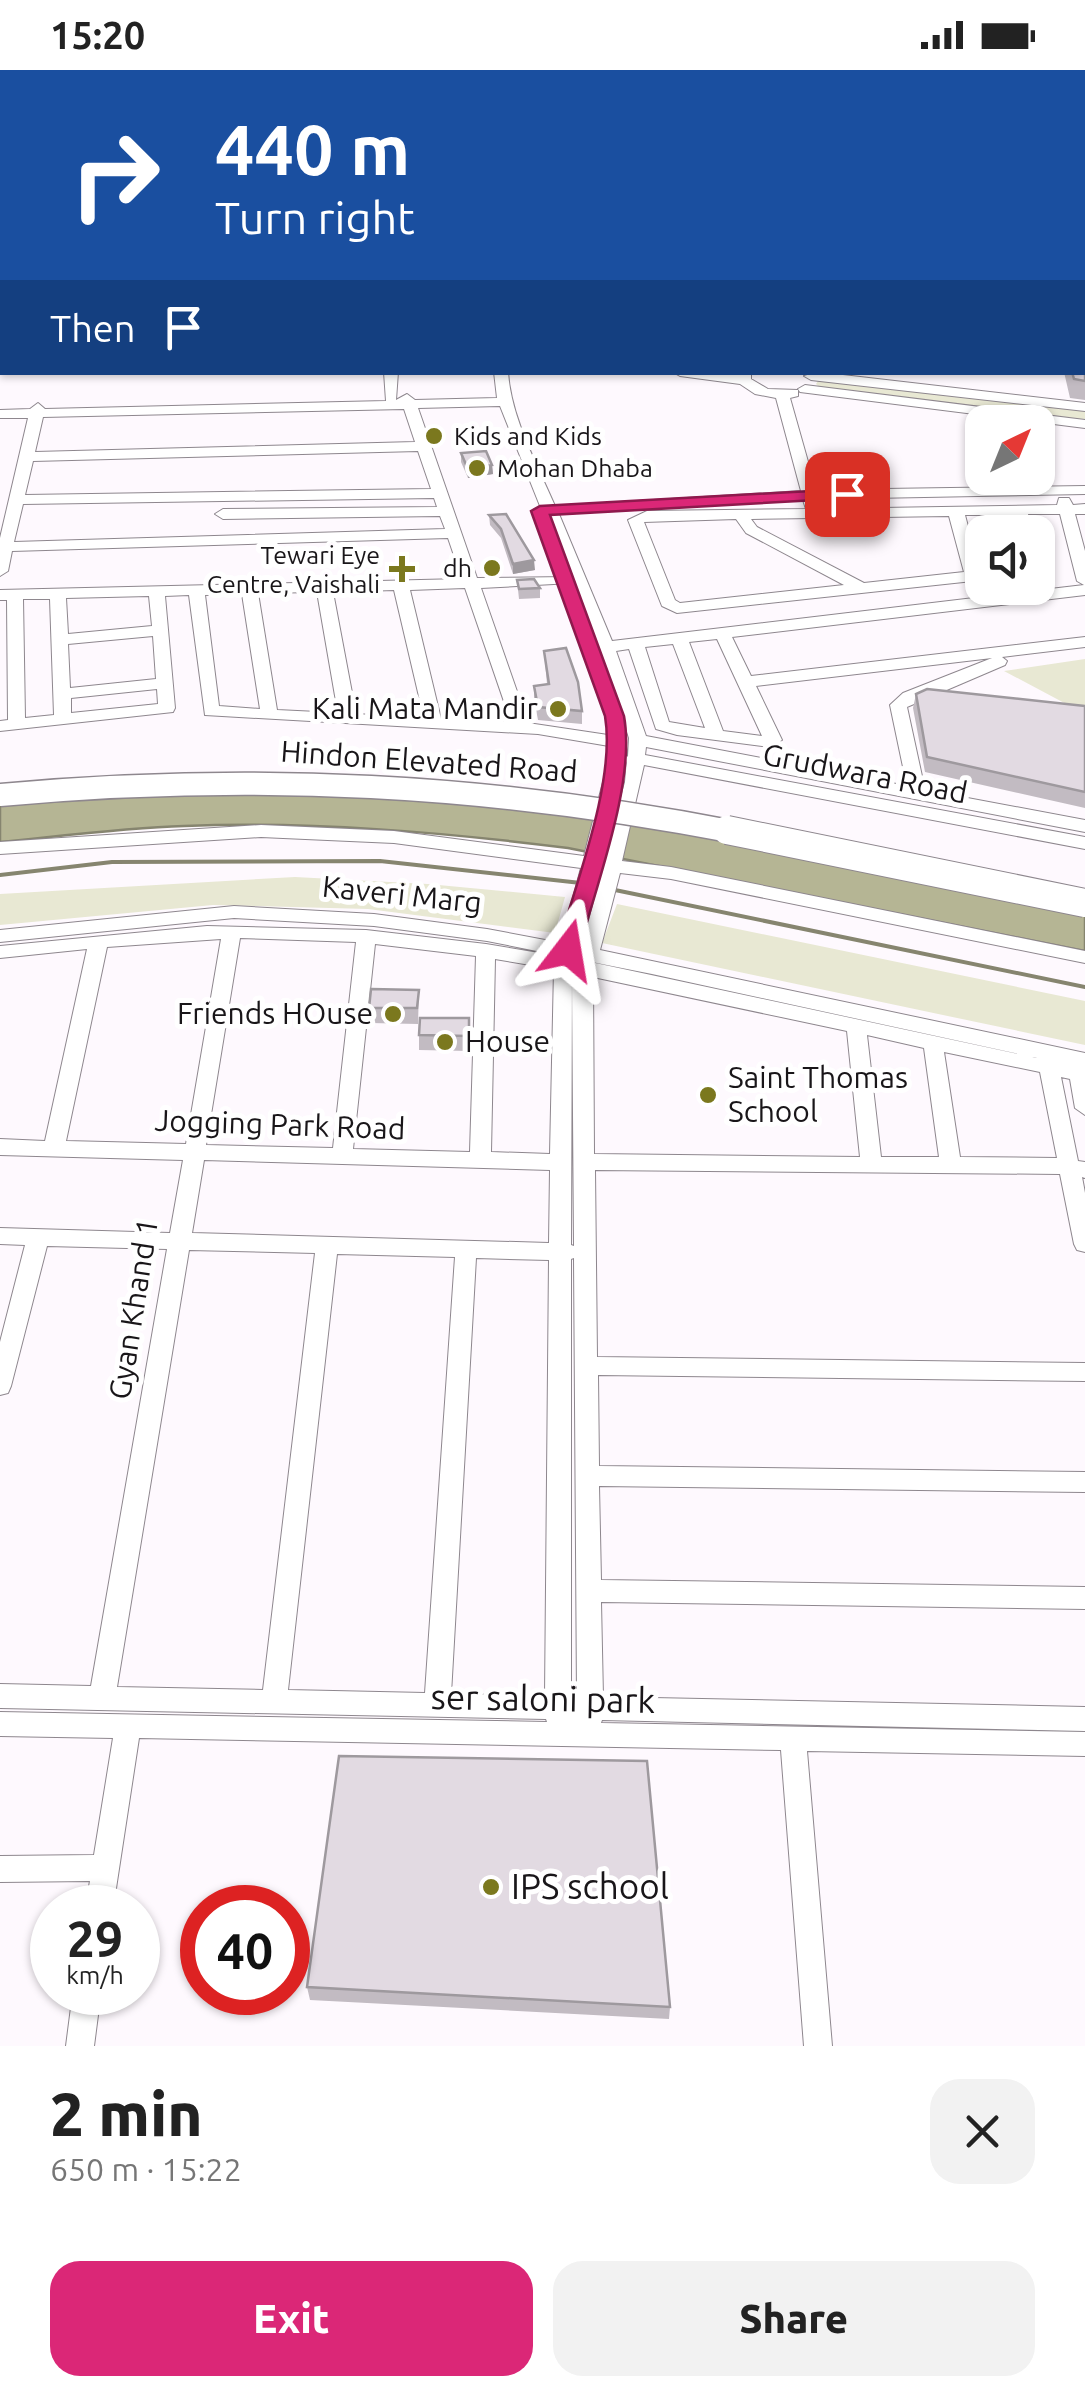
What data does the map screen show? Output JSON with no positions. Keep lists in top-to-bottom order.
{
  "streets": {
    "highway": ["Hindon Elevated Road"],
    "street": [
      "Grudwara Road",
      "Kaveri Marg",
      "Jogging Park Road",
      "Gyan Khand 1",
      "ser saloni park"
    ]
  },
  "crossings": [
    ["Kaveri Marg", "Gyan Khand 1"],
    ["Jogging Park Road", "Gyan Khand 1"]
  ],
  "places": {
    "other": [
      "Kids and Kids",
      "Mohan Dhaba",
      "dh",
      "Kali Mata Mandir",
      "Friends HOuse",
      "House",
      "Saint Thomas School",
      "IPS school"
    ],
    "health": ["Tewari Eye Centre, Vaishali"]
  },
  "north": "top right",
  "page": {
    "status": "15:20",
    "turn": ["440 m", "Turn right"],
    "then": "Then",
    "speed": "29 km/h",
    "limit": "40",
    "heading": ["2 min", "650 m · 15:22"],
    "buttons": ["Exit", "Share"]
  }
}
